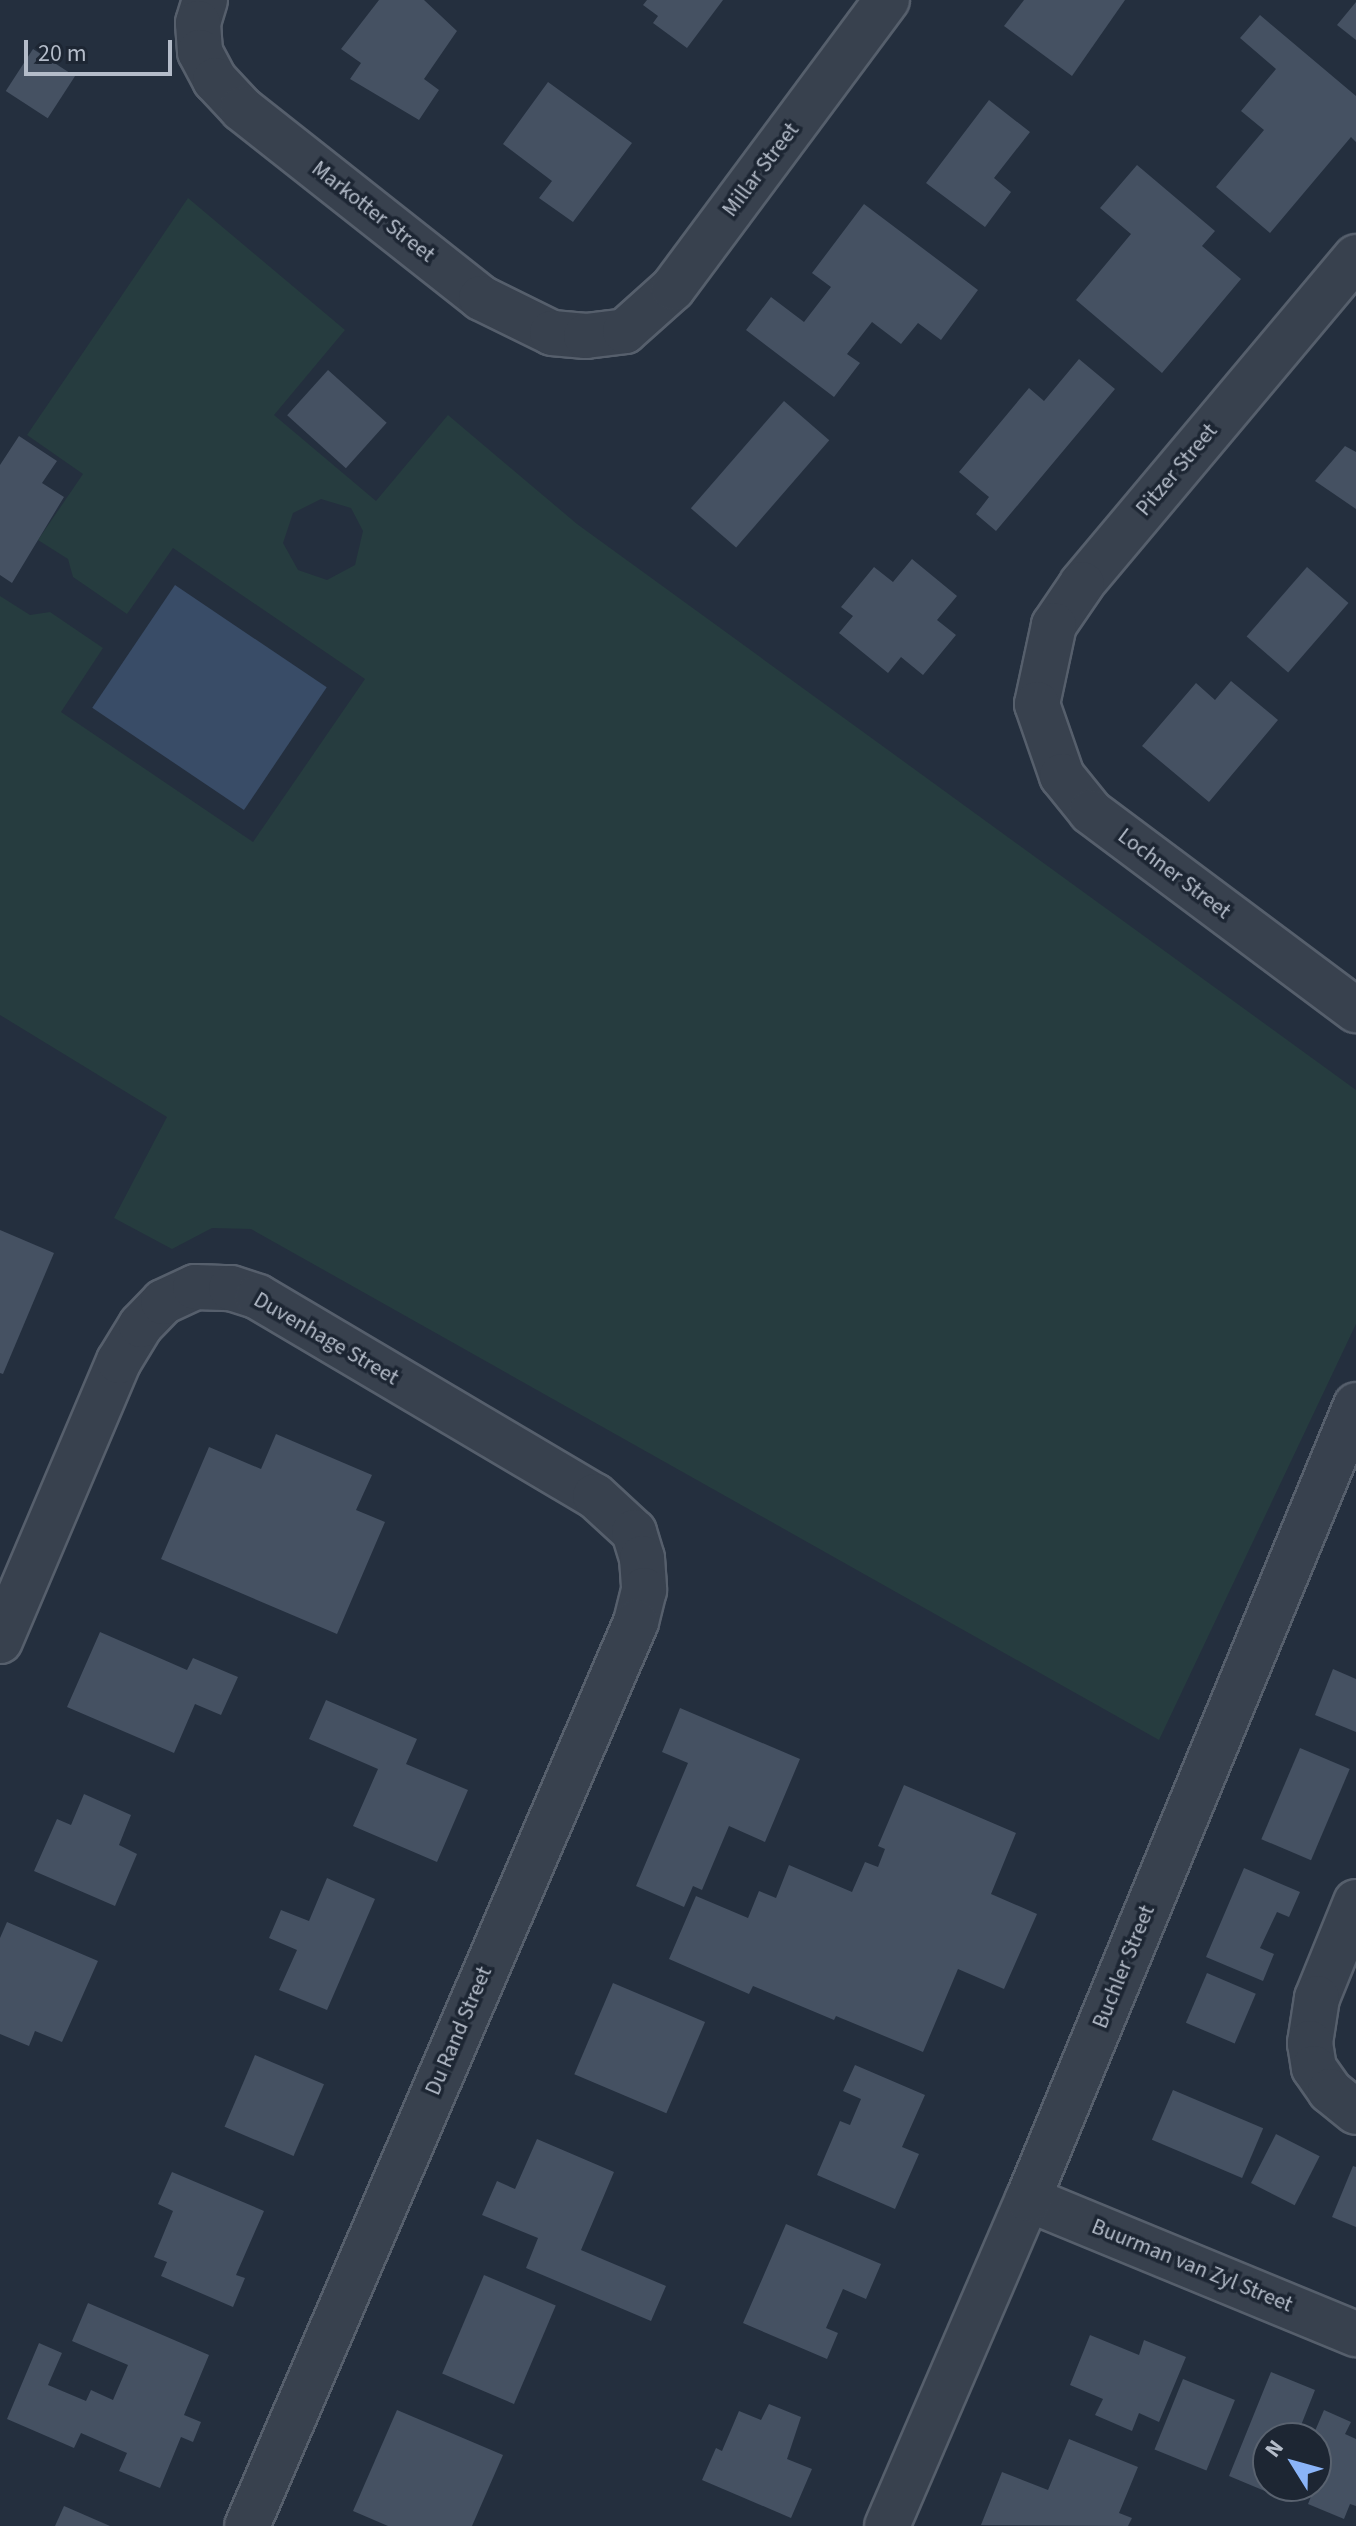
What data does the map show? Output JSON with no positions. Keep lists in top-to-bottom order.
{
  "streets": {
    "street": [
      "Millar Street",
      "Markotter Street",
      "Pitzer Street",
      "Lochner Street",
      "Duvenhage Street",
      "Buchler Street",
      "Du Rand Street",
      "Buurman van Zyl Street"
    ]
  },
  "crossings": [
    ["Millar Street", "Markotter Street"],
    ["Pitzer Street", "Lochner Street"],
    ["Duvenhage Street", "Du Rand Street"],
    ["Buchler Street", "Buurman van Zyl Street"]
  ],
  "scale_bar": "20 m",
  "north": "top left"
}
